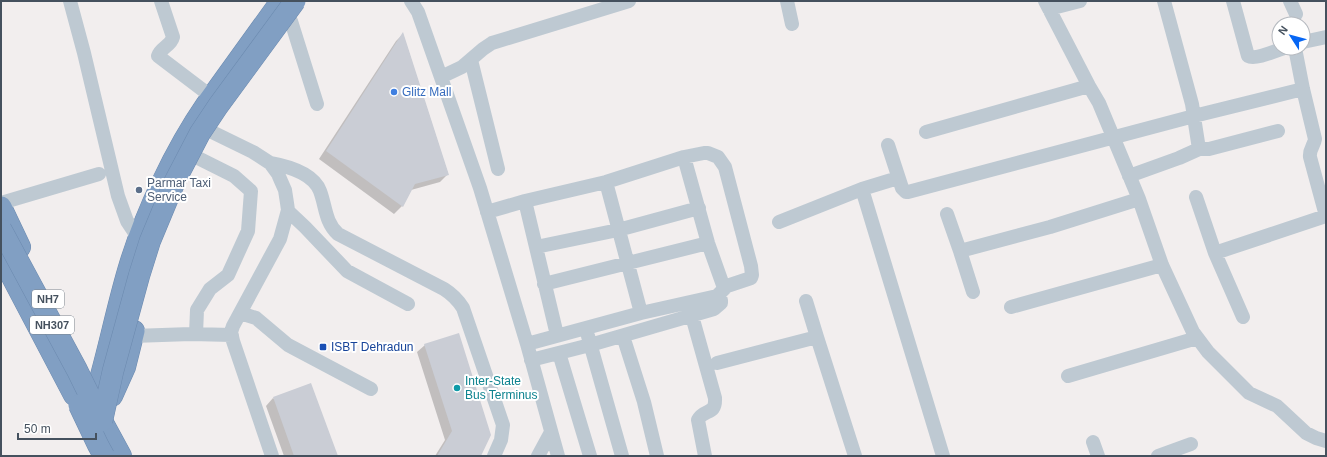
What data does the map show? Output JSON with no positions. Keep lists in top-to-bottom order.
{
  "streets": {
    "highway": ["NH7", "NH307"]
  },
  "crossings": [
    ["NH7", "NH307"]
  ],
  "places": {
    "other": ["Glitz Mall", "Parmar Taxi Service", "Inter-State Bus Terminus"],
    "transit": ["ISBT Dehradun"]
  },
  "scale_bar": "50 m",
  "north": "top left"
}
